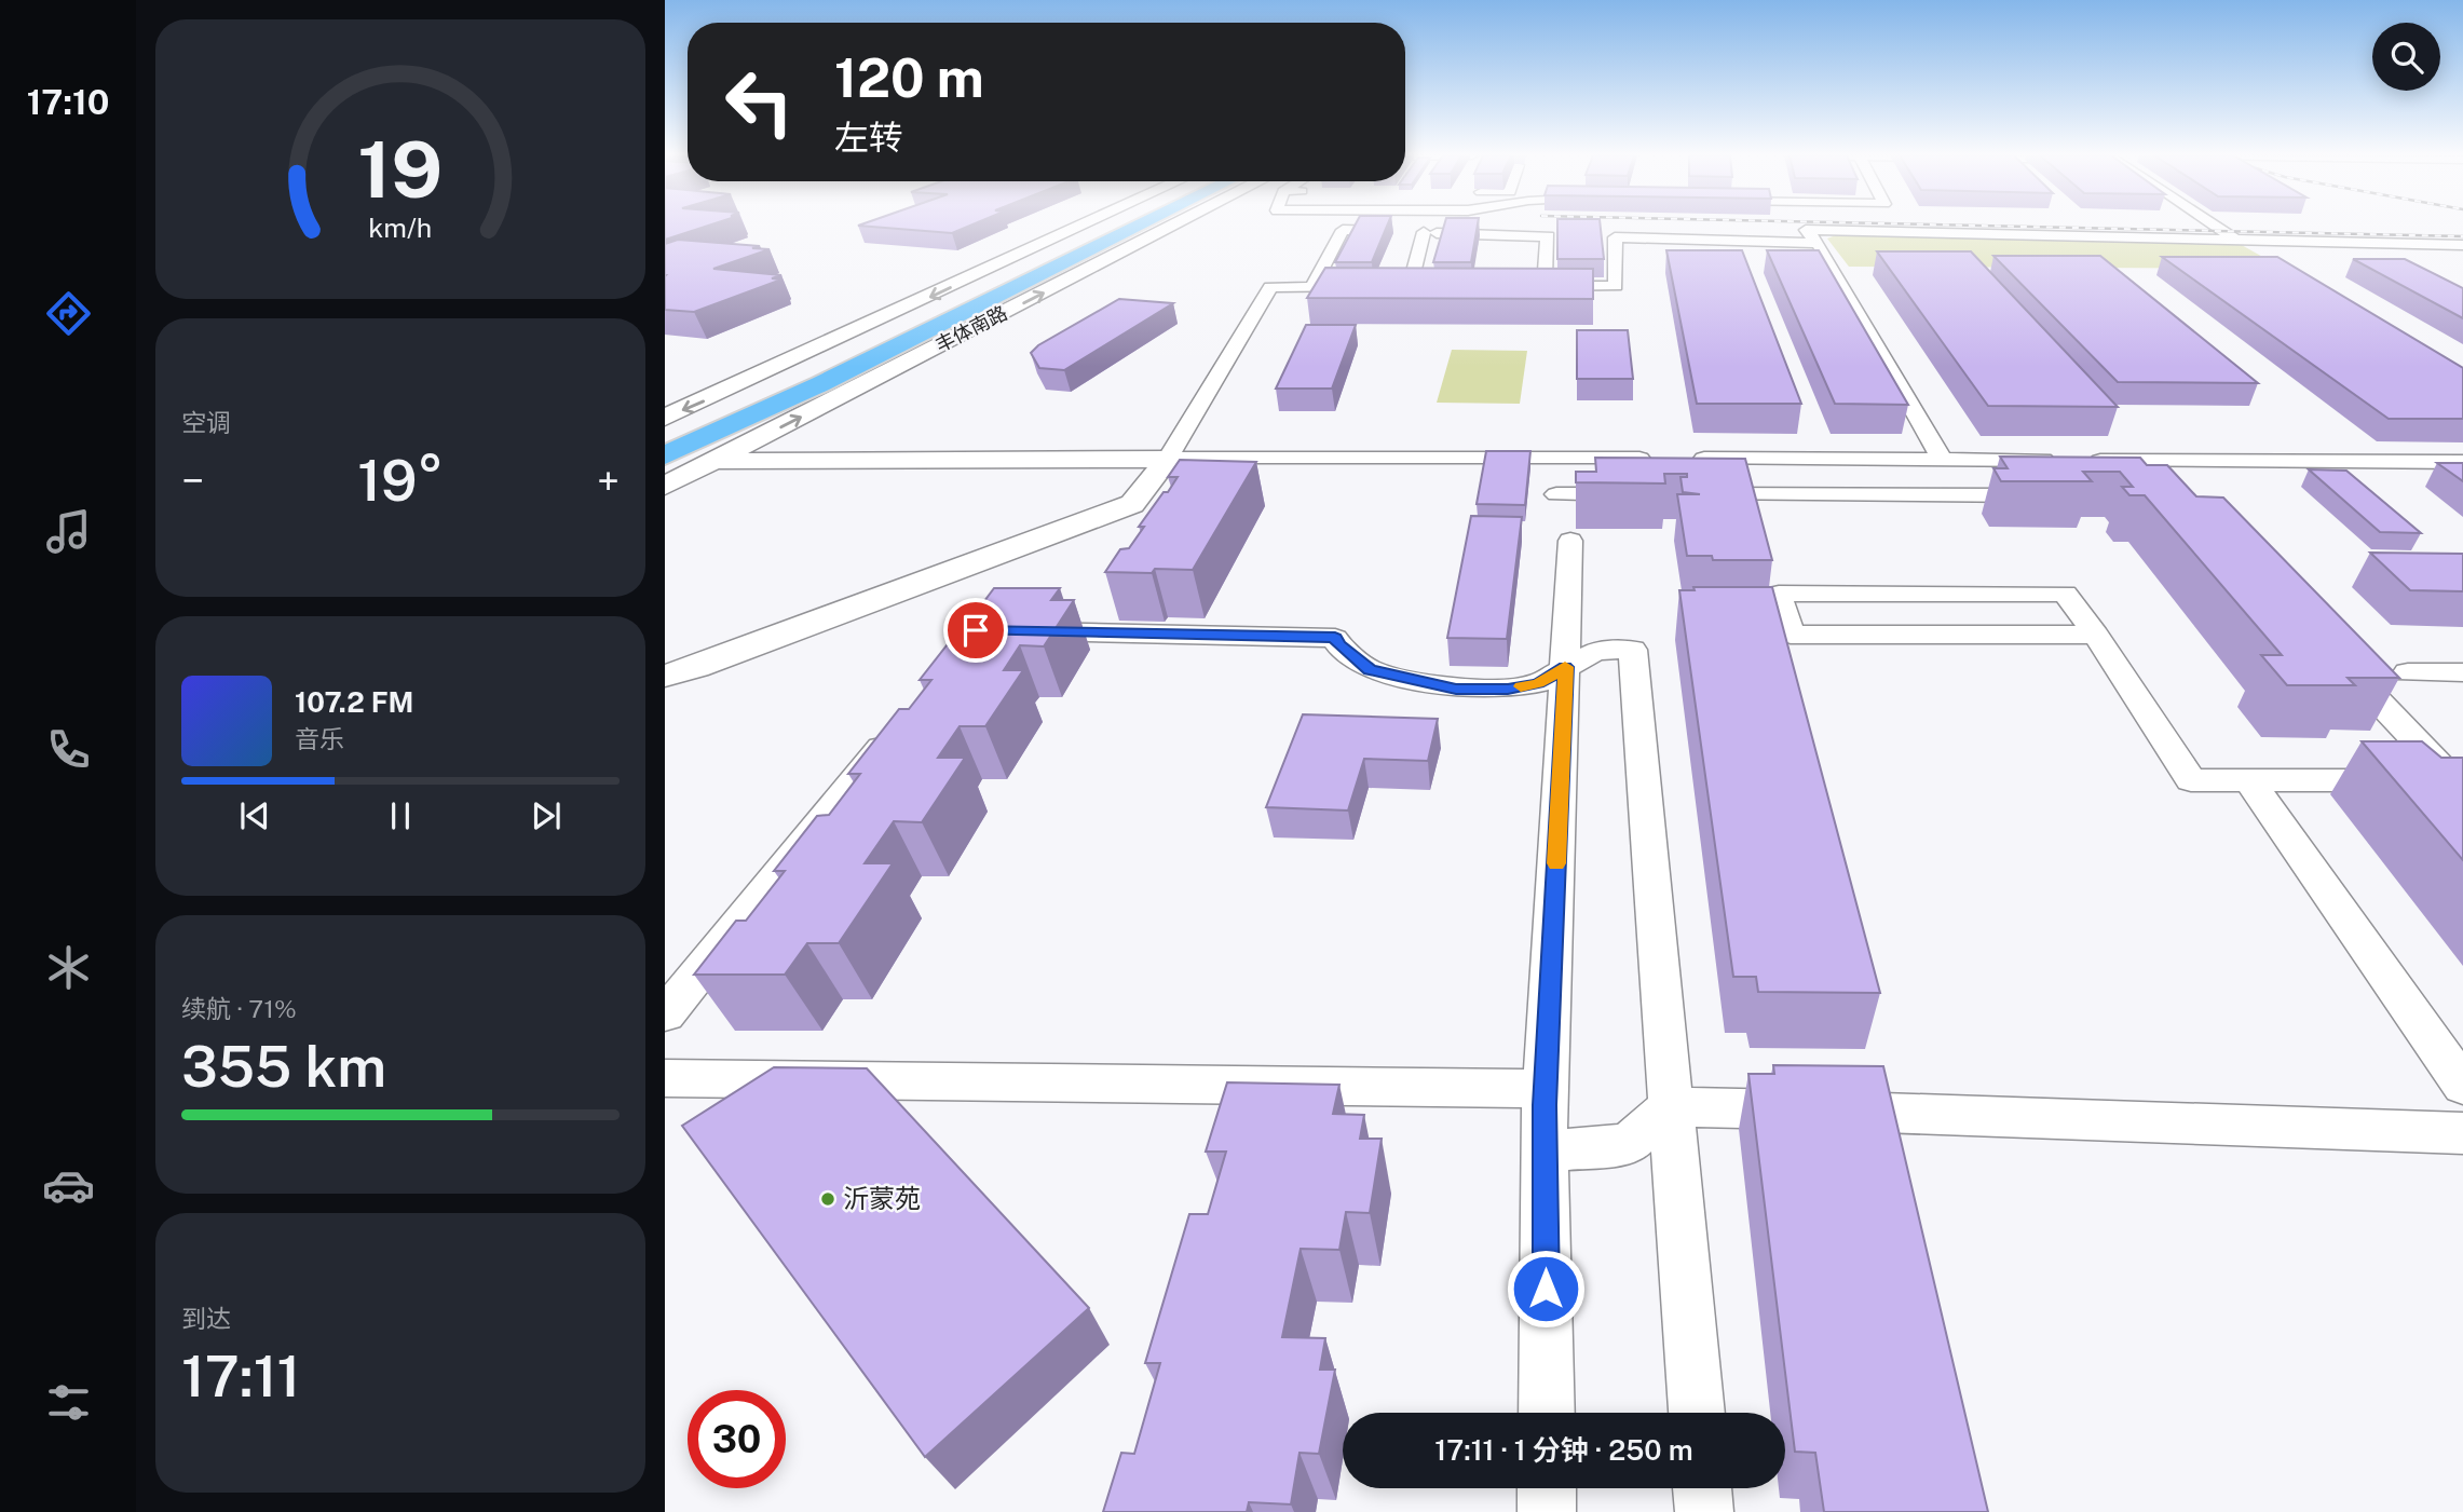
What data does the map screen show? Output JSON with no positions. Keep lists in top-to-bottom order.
{
  "streets": {
    "highway": ["丰体南路"]
  },
  "places": ["沂蒙苑"],
  "page": {
    "tabs": "17:10",
    "turn": ["120 m", "左转"],
    "tile": [
      "空调",
      ["续航 · 71%", "355 km"],
      ["到达", "17:11"]
    ],
    "heat": ["−", "19°", "+"],
    "song": ["107.2 FM", "音乐"],
    "limit": "30",
    "trip": "17:11 · 1 分钟 · 250 m",
    "gauge": ["19", "km/h"]
  }
}
